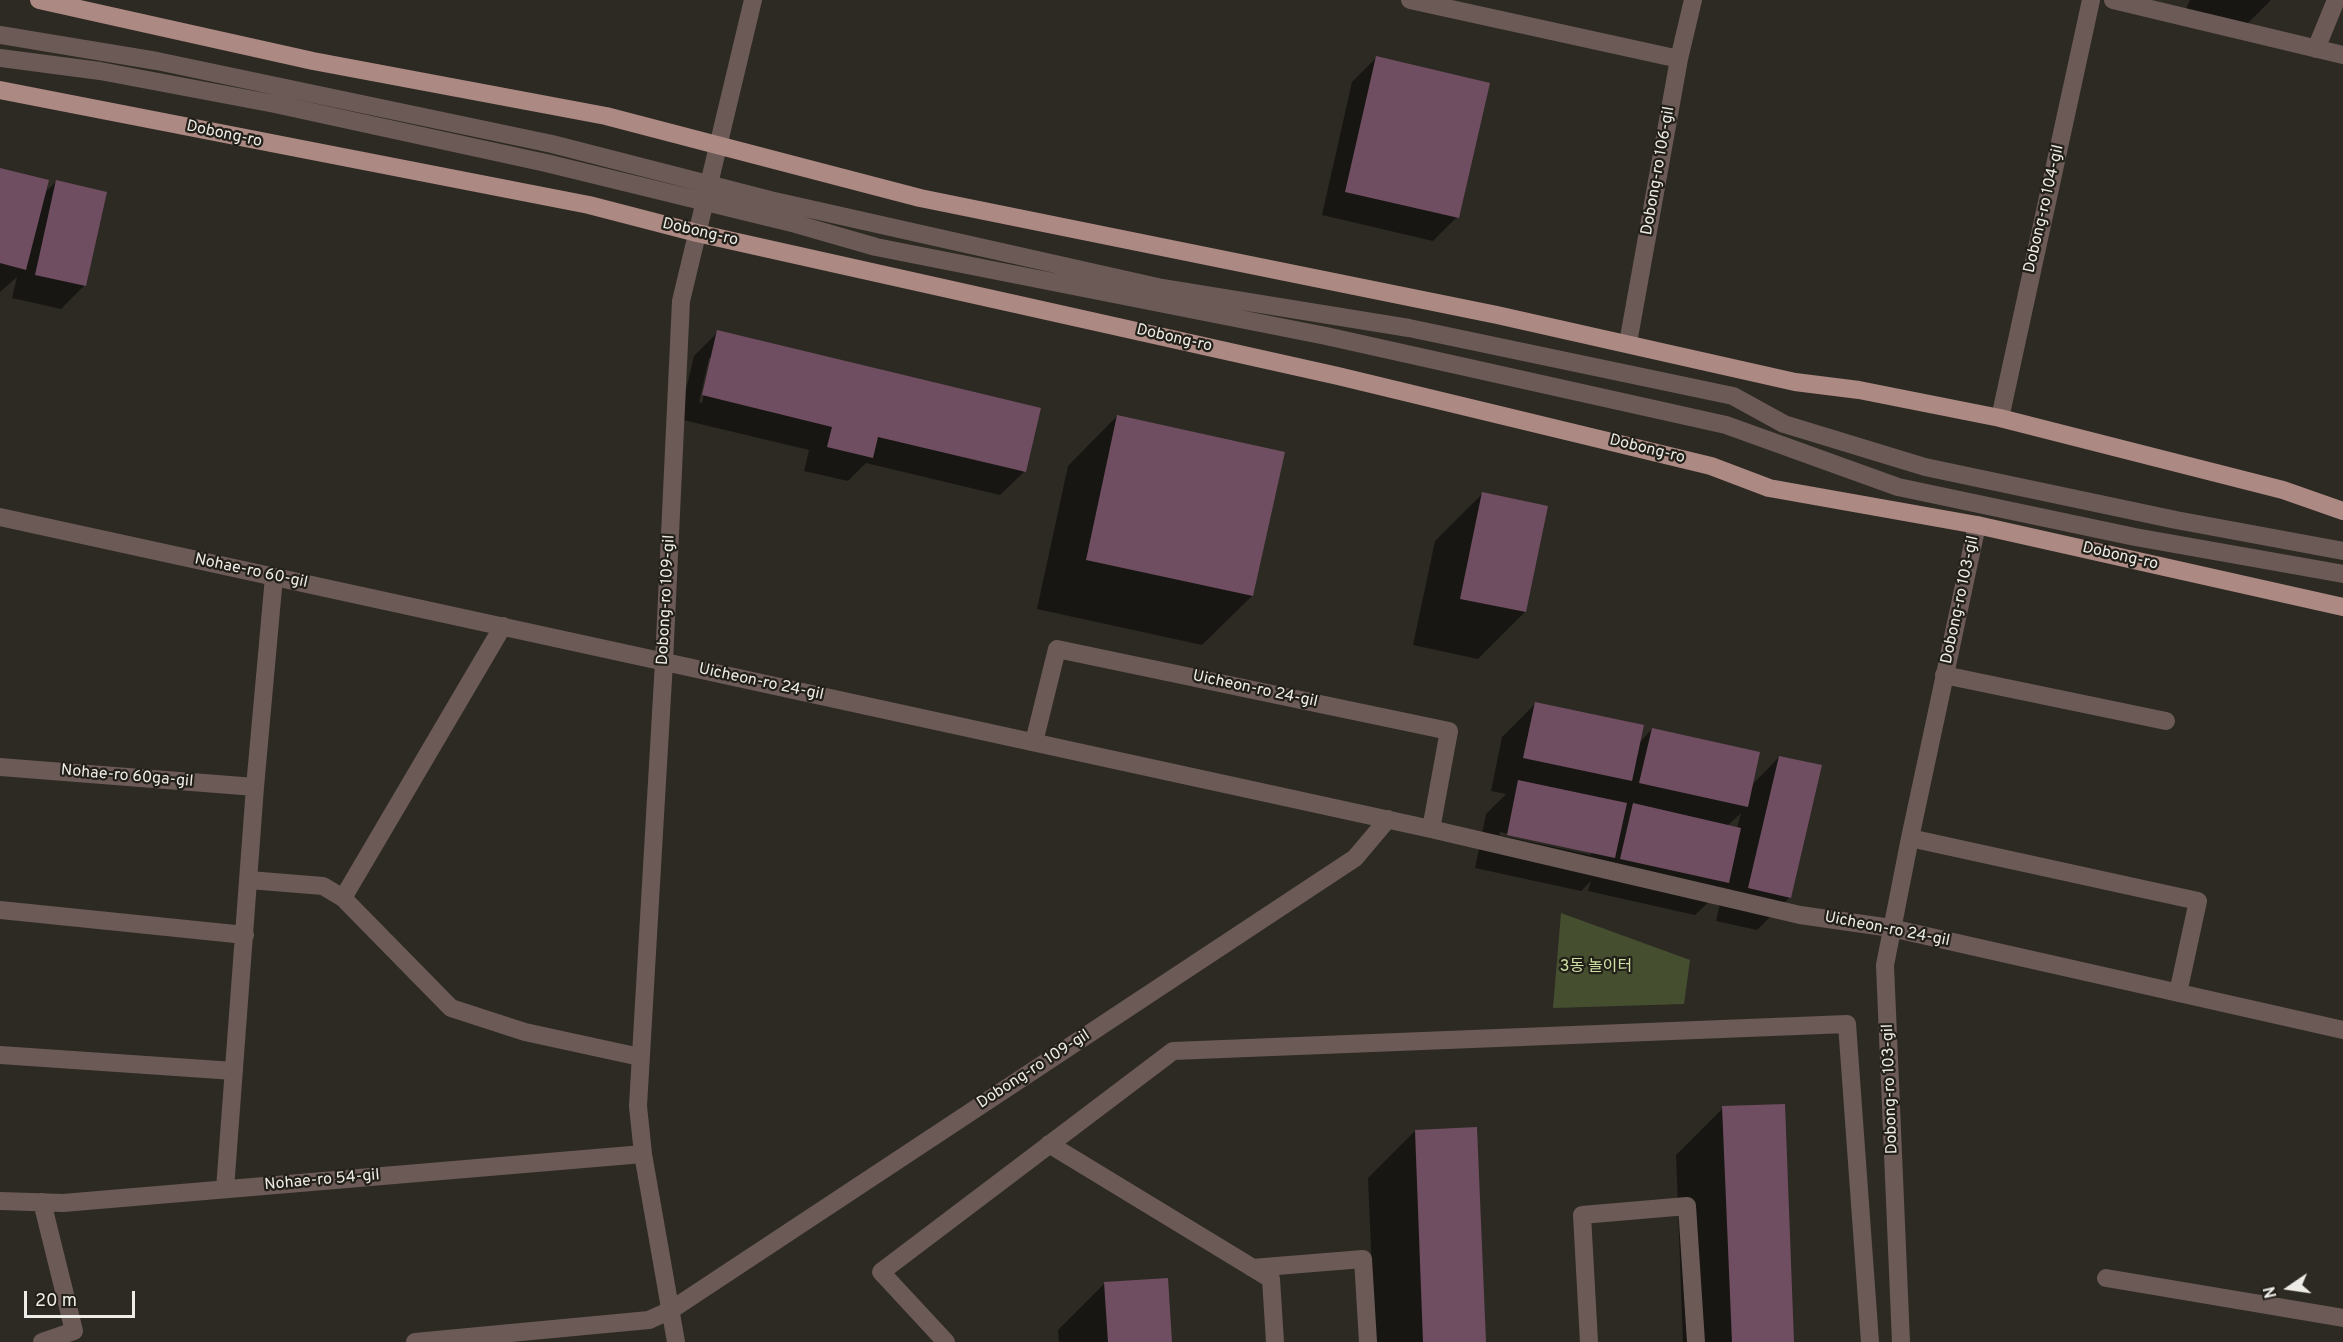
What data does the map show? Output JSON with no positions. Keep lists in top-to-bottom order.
{
  "streets": {
    "main road": ["Dobong-ro"],
    "street": [
      "Dobong-ro 106-gil",
      "Dobong-ro 104-gil",
      "Nohae-ro 60-gil",
      "Dobong-ro 109-gil",
      "Dobong-ro 103-gil",
      "Uicheon-ro 24-gil",
      "Nohae-ro 60ga-gil",
      "Nohae-ro 54-gil"
    ]
  },
  "crossings": [
    ["Dobong-ro", "Dobong-ro 109-gil"],
    ["Dobong-ro", "Dobong-ro 103-gil"],
    ["Nohae-ro 60-gil", "Dobong-ro 109-gil"],
    ["Nohae-ro 60-gil", "Uicheon-ro 24-gil"],
    ["Dobong-ro 109-gil", "Uicheon-ro 24-gil"],
    ["Dobong-ro 109-gil", "Nohae-ro 54-gil"],
    ["Dobong-ro 103-gil", "Uicheon-ro 24-gil"]
  ],
  "parks": ["3동 놀이터"],
  "scale_bar": "20 m",
  "north": "left"
}
